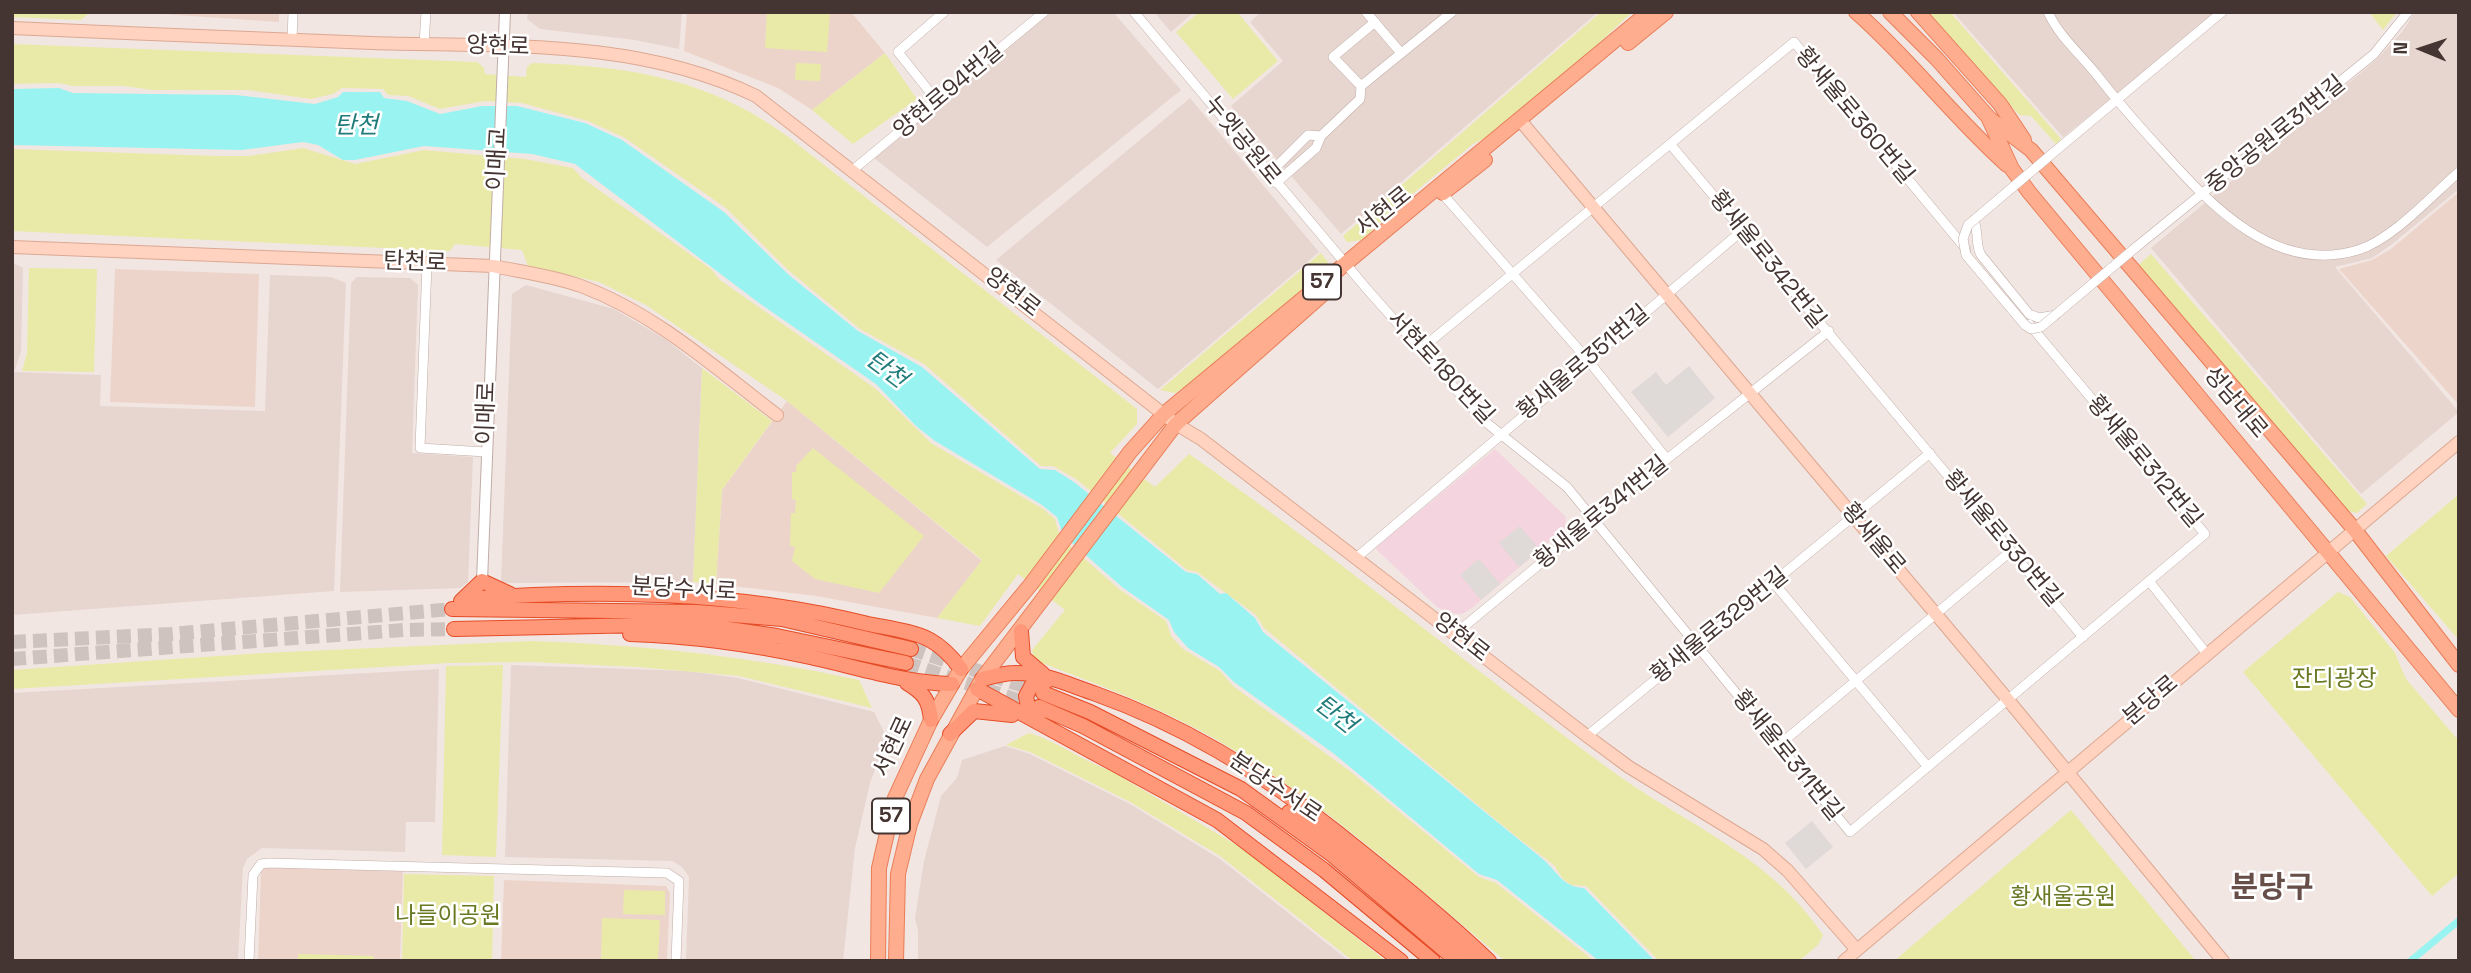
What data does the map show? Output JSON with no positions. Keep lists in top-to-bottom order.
{
  "streets": {
    "highway": ["분당수서로"],
    "main road": [
      "양현로",
      "서현로",
      "탄천로",
      "57",
      "성남대로",
      "황새울로",
      "분당로"
    ],
    "street": [
      "양현로94번길",
      "황새울로360번길",
      "중앙공원로31번길",
      "누엣공원로",
      "이매교",
      "황새울로342번길",
      "황새울로351번길",
      "서현로180번길",
      "이매로",
      "황새울로312번길",
      "황새울로341번길",
      "황새울로330번길",
      "황새울로329번길",
      "황새울로311번길"
    ]
  },
  "crossings": [
    ["양현로", "양현로94번길"],
    ["양현로", "이매교"],
    ["양현로", "서현로"],
    ["양현로", "황새울로351번길"],
    ["양현로", "황새울로341번길"],
    ["양현로", "황새울로329번길"],
    ["양현로", "분당로"],
    ["황새울로360번길", "황새울로342번길"],
    ["황새울로360번길", "서현로180번길"],
    ["황새울로360번길", "황새울로312번길"],
    ["황새울로360번길", "황새울로"],
    ["누엣공원로", "서현로"],
    ["누엣공원로", "서현로180번길"],
    ["이매교", "이매로"],
    ["서현로", "서현로180번길"],
    ["서현로", "황새울로"],
    ["황새울로342번길", "황새울로351번길"],
    ["황새울로342번길", "황새울로341번길"],
    ["황새울로342번길", "황새울로"],
    ["탄천로", "이매로"],
    ["황새울로351번길", "서현로180번길"],
    ["황새울로351번길", "황새울로"],
    ["서현로180번길", "황새울로341번길"],
    ["서현로180번길", "황새울로311번길"],
    ["성남대로", "분당로"],
    ["황새울로312번길", "황새울로"],
    ["황새울로312번길", "황새울로330번길"],
    ["황새울로312번길", "황새울로311번길"],
    ["황새울로341번길", "황새울로"],
    ["황새울로341번길", "황새울로311번길"],
    ["황새울로", "황새울로330번길"],
    ["황새울로", "황새울로329번길"],
    ["황새울로", "분당로"],
    ["황새울로", "황새울로311번길"],
    ["황새울로330번길", "황새울로329번길"],
    ["황새울로329번길", "황새울로311번길"]
  ],
  "districts": ["분당구"],
  "water": ["탄천"],
  "parks": ["잔디광장", "황새울공원", "나들이공원"],
  "north": "left"
}
